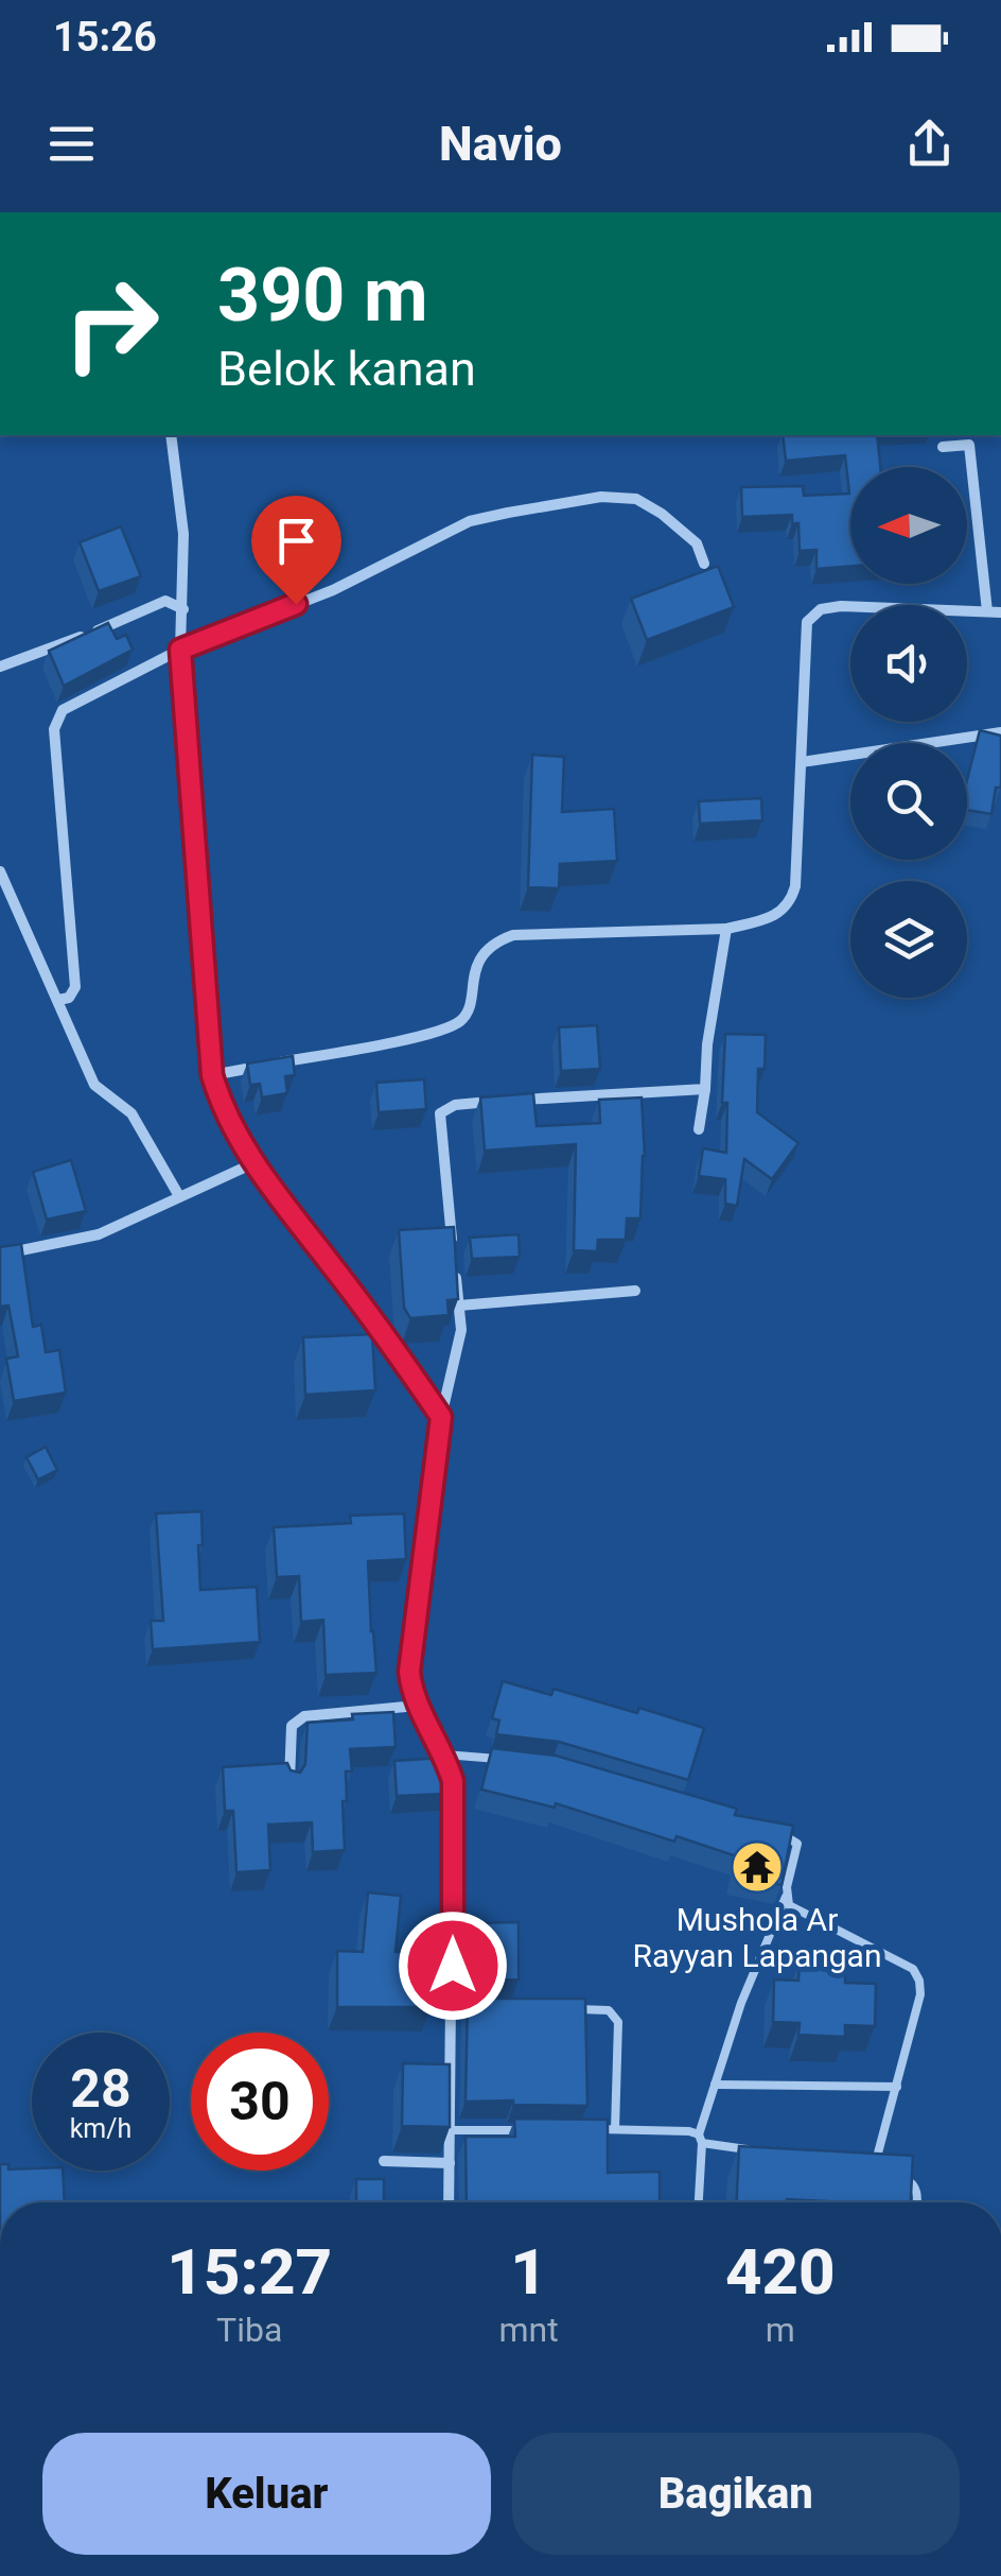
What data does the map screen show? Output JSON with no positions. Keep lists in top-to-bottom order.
{
  "places": {
    "temple": ["Mushola Ar Rayyan Lapangan"]
  },
  "north": "left",
  "page": {
    "status": "15:26",
    "header": "Navio",
    "turn": ["390 m", "Belok kanan"],
    "speed": "28 km/h",
    "limit": "30",
    "eta": [
      "15:27",
      "Tiba",
      "1",
      "mnt",
      "420",
      "m"
    ],
    "buttons": ["Keluar", "Bagikan"]
  }
}
